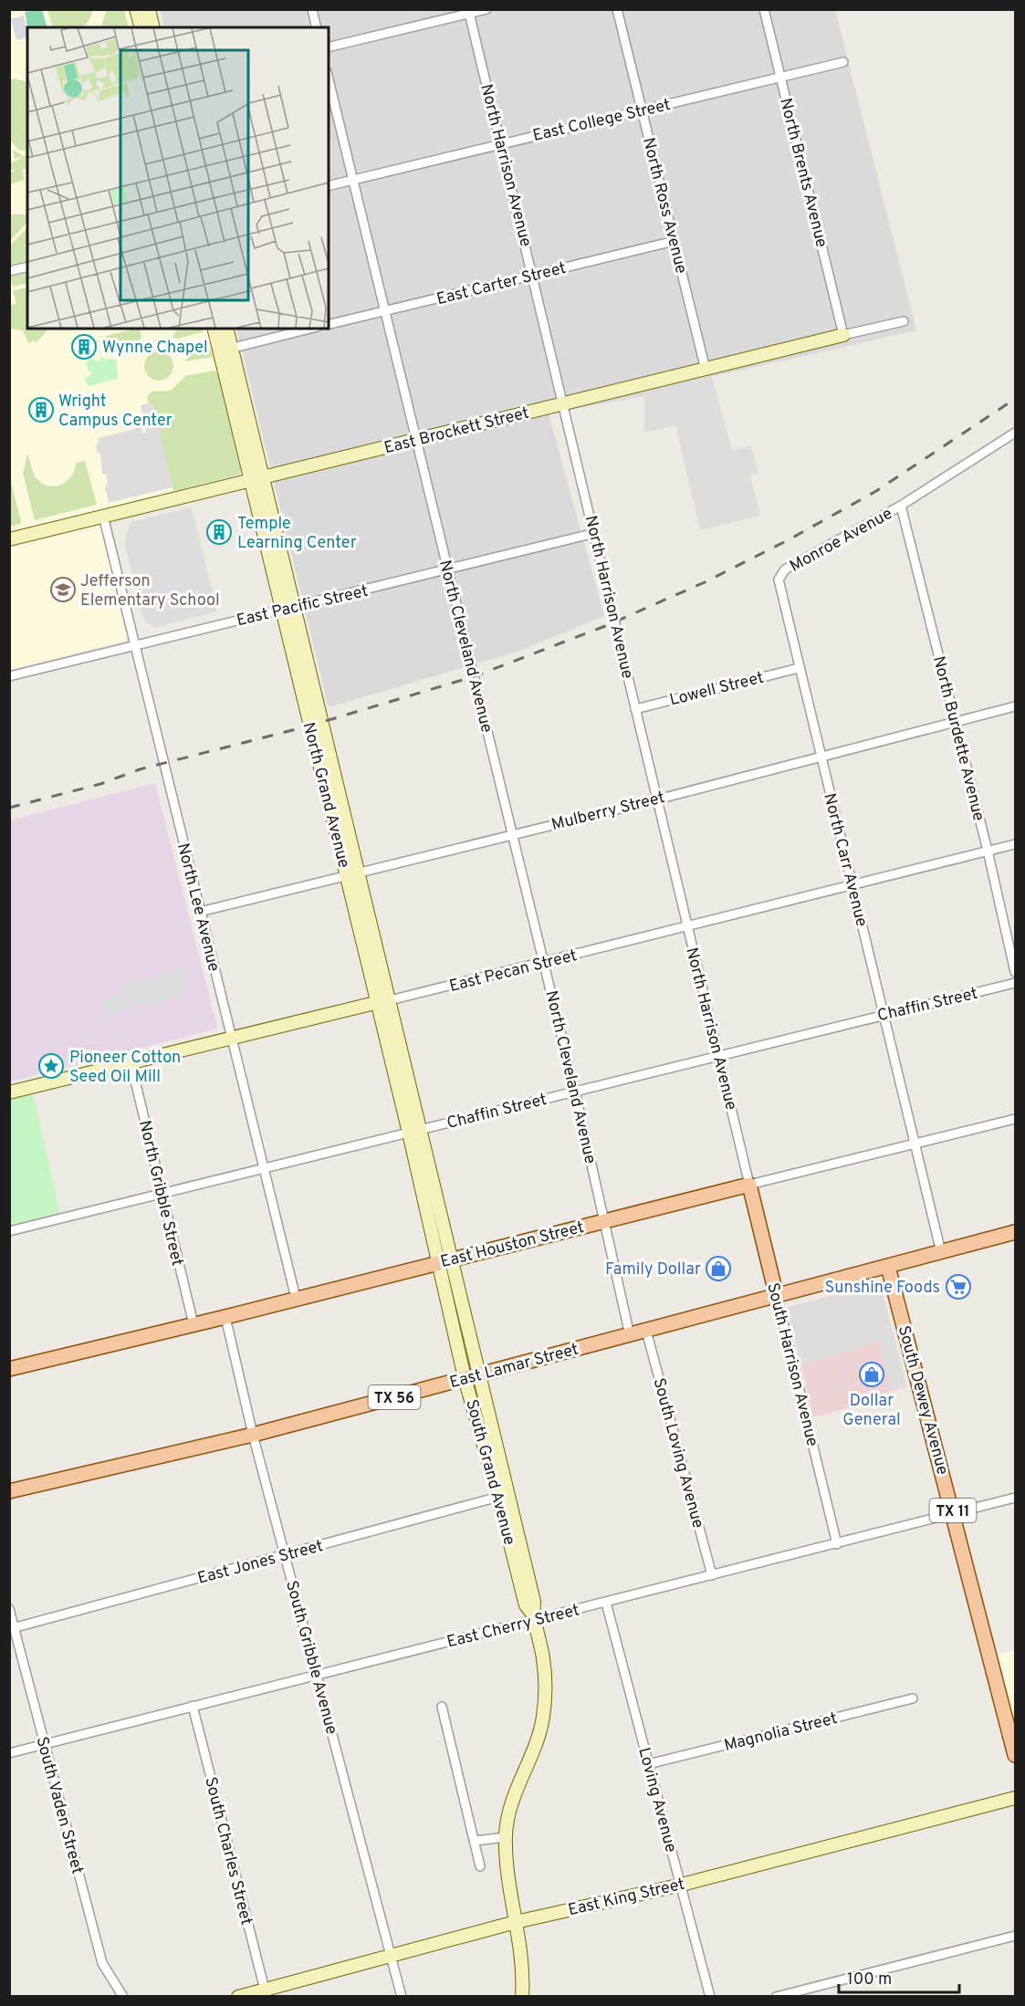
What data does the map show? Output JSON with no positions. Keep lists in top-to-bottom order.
{
  "streets": {
    "main road": [
      "East Houston Street",
      "South Harrison Avenue",
      "East Lamar Street",
      "TX 56",
      "South Dewey Avenue",
      "TX 11"
    ],
    "street": [
      "East College Street",
      "North Harrison Avenue",
      "North Brents Avenue",
      "North Ross Avenue",
      "East Carter Street",
      "East Brockett Street",
      "Monroe Avenue",
      "East Pacific Street",
      "North Cleveland Avenue",
      "Lowell Street",
      "North Burdette Avenue",
      "North Grand Avenue",
      "Mulberry Street",
      "North Carr Avenue",
      "North Lee Avenue",
      "East Pecan Street",
      "Chaffin Street",
      "North Gribble Street",
      "South Loving Avenue",
      "South Grand Avenue",
      "East Jones Street",
      "East Cherry Street",
      "South Gribble Avenue",
      "Magnolia Street",
      "Loving Avenue",
      "South Vaden Street",
      "South Charles Street",
      "East King Street"
    ]
  },
  "crossings": [
    ["East College Street", "North Harrison Avenue"],
    ["East College Street", "North Brents Avenue"],
    ["East College Street", "North Ross Avenue"],
    ["East College Street", "North Cleveland Avenue"],
    ["North Harrison Avenue", "East Carter Street"],
    ["North Harrison Avenue", "East Brockett Street"],
    ["North Harrison Avenue", "East Pacific Street"],
    ["North Harrison Avenue", "Lowell Street"],
    ["North Harrison Avenue", "Mulberry Street"],
    ["North Harrison Avenue", "East Pecan Street"],
    ["North Harrison Avenue", "Chaffin Street"],
    ["North Harrison Avenue", "East Houston Street"],
    ["North Harrison Avenue", "South Harrison Avenue"],
    ["North Brents Avenue", "East Brockett Street"],
    ["North Ross Avenue", "East Carter Street"],
    ["North Ross Avenue", "East Brockett Street"],
    ["East Carter Street", "North Cleveland Avenue"],
    ["East Brockett Street", "North Cleveland Avenue"],
    ["East Brockett Street", "North Grand Avenue"],
    ["East Brockett Street", "North Lee Avenue"],
    ["Monroe Avenue", "North Burdette Avenue"],
    ["Monroe Avenue", "North Carr Avenue"],
    ["East Pacific Street", "North Cleveland Avenue"],
    ["East Pacific Street", "North Grand Avenue"],
    ["East Pacific Street", "North Lee Avenue"],
    ["North Cleveland Avenue", "Mulberry Street"],
    ["North Cleveland Avenue", "East Pecan Street"],
    ["North Cleveland Avenue", "Chaffin Street"],
    ["North Cleveland Avenue", "East Houston Street"],
    ["North Cleveland Avenue", "East Lamar Street"],
    ["Lowell Street", "North Carr Avenue"],
    ["North Burdette Avenue", "Mulberry Street"],
    ["North Burdette Avenue", "East Pecan Street"],
    ["North Grand Avenue", "Mulberry Street"],
    ["North Grand Avenue", "East Pecan Street"],
    ["North Grand Avenue", "Chaffin Street"],
    ["North Grand Avenue", "East Houston Street"],
    ["North Grand Avenue", "South Grand Avenue"],
    ["Mulberry Street", "North Carr Avenue"],
    ["Mulberry Street", "North Lee Avenue"],
    ["North Carr Avenue", "East Pecan Street"],
    ["North Carr Avenue", "Chaffin Street"],
    ["North Carr Avenue", "East Houston Street"],
    ["North Carr Avenue", "East Lamar Street"],
    ["North Lee Avenue", "East Pecan Street"],
    ["North Lee Avenue", "Chaffin Street"],
    ["North Lee Avenue", "East Houston Street"],
    ["East Pecan Street", "North Gribble Street"],
    ["Chaffin Street", "North Gribble Street"],
    ["North Gribble Street", "East Houston Street"],
    ["East Houston Street", "South Harrison Avenue"],
    ["East Houston Street", "South Grand Avenue"],
    ["East Houston Street", "South Gribble Avenue"],
    ["South Harrison Avenue", "East Lamar Street"],
    ["South Harrison Avenue", "East Cherry Street"],
    ["East Lamar Street", "South Dewey Avenue"],
    ["East Lamar Street", "South Loving Avenue"],
    ["East Lamar Street", "South Grand Avenue"],
    ["East Lamar Street", "South Gribble Avenue"],
    ["South Dewey Avenue", "East Cherry Street"],
    ["South Loving Avenue", "East Cherry Street"],
    ["South Grand Avenue", "East Jones Street"],
    ["South Grand Avenue", "East Cherry Street"],
    ["South Grand Avenue", "East King Street"],
    ["East Jones Street", "South Gribble Avenue"],
    ["East Jones Street", "South Vaden Street"],
    ["East Cherry Street", "South Gribble Avenue"],
    ["East Cherry Street", "Loving Avenue"],
    ["East Cherry Street", "South Vaden Street"],
    ["East Cherry Street", "South Charles Street"],
    ["South Gribble Avenue", "East King Street"],
    ["Magnolia Street", "Loving Avenue"],
    ["Loving Avenue", "East King Street"],
    ["South Charles Street", "East King Street"]
  ],
  "places": {
    "building": ["Wynne Chapel", "Wright Campus Center", "Temple Learning Center"],
    "school or university": ["Jefferson Elementary School"],
    "place": ["Pioneer Cotton Seed Oil Mill"],
    "shop": ["Family Dollar", "Dollar General"],
    "supermarket": ["Sunshine Foods"]
  },
  "scale_bar": "100 m"
}
